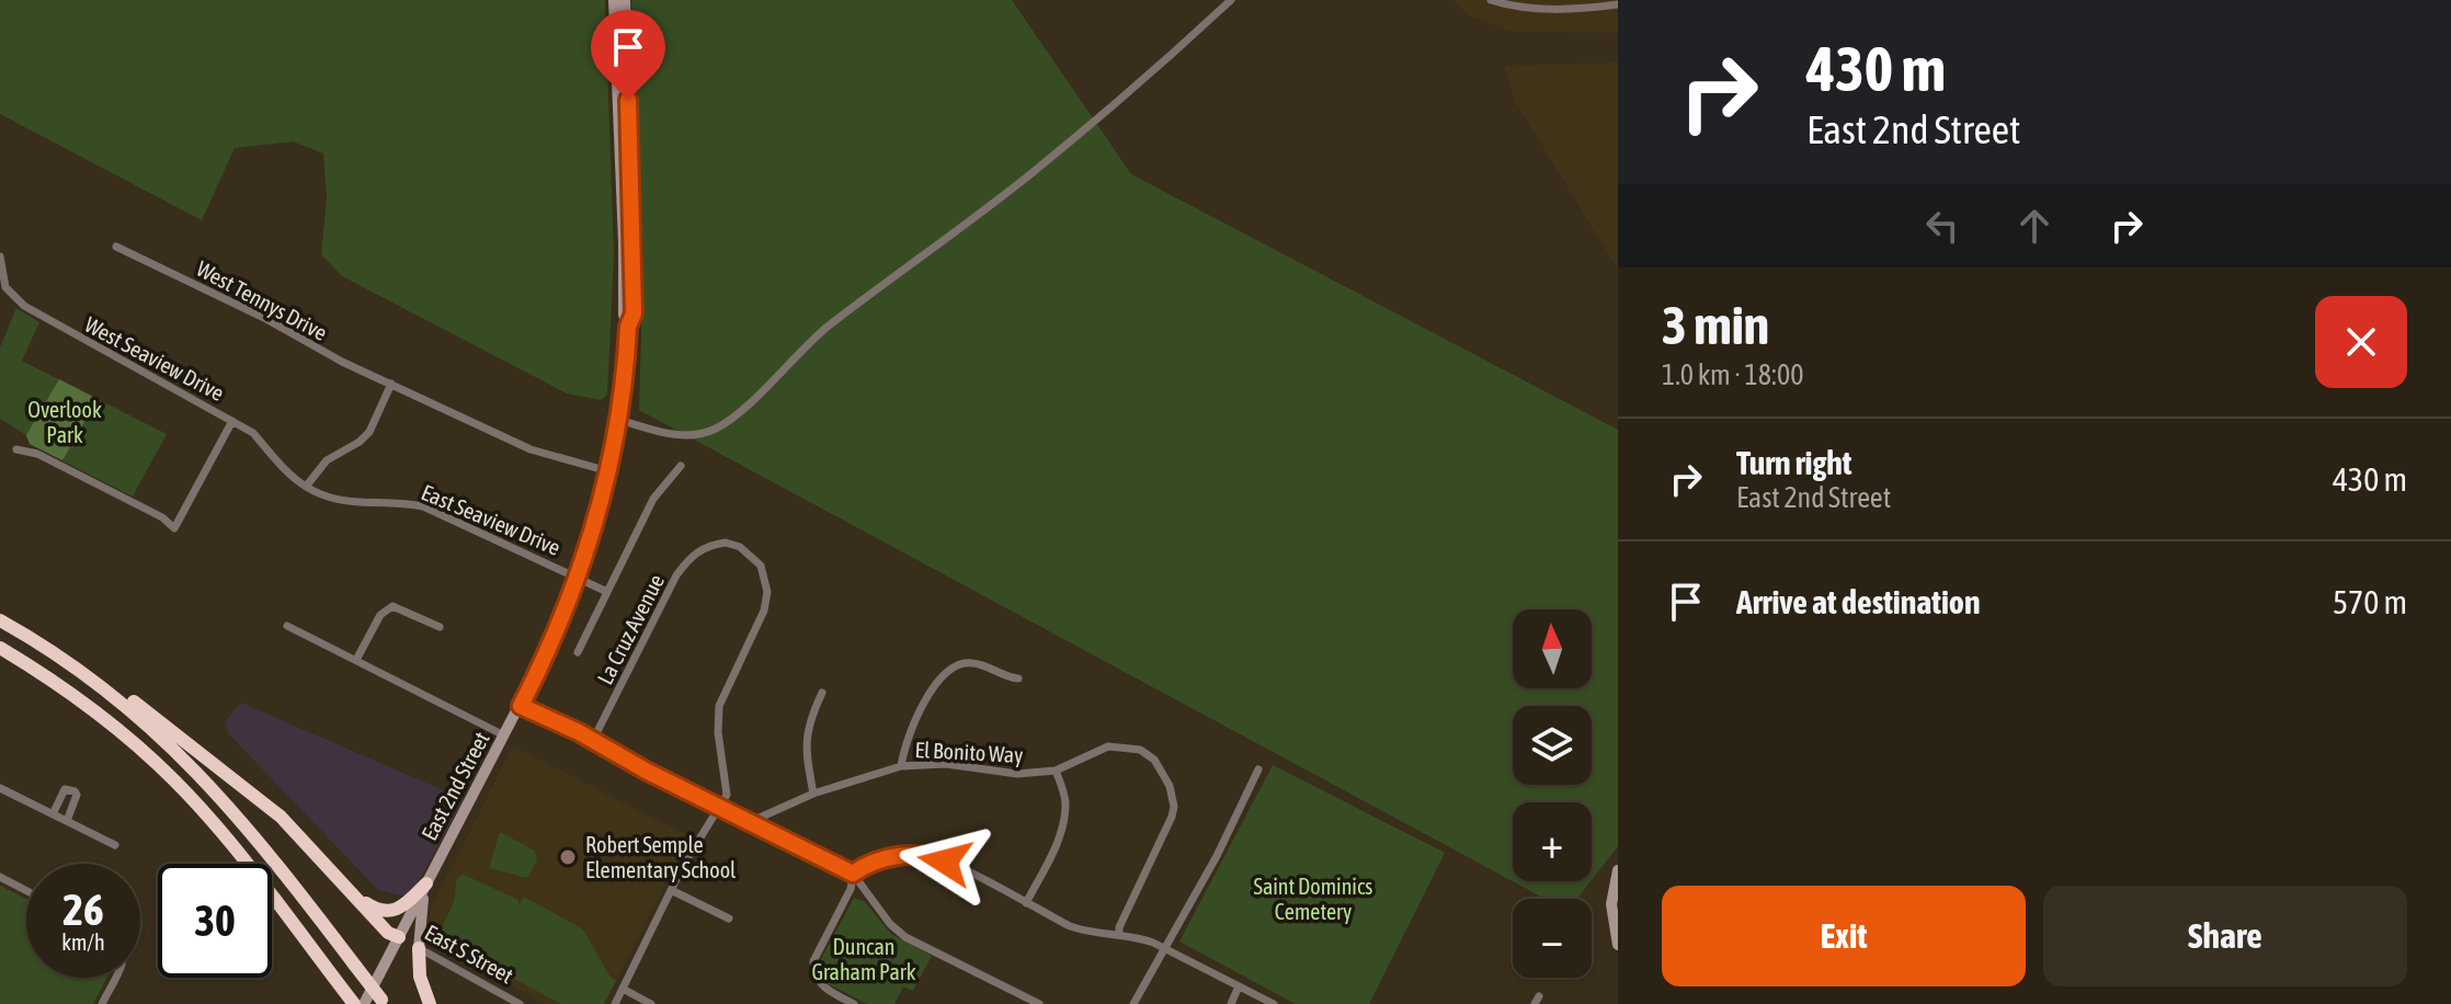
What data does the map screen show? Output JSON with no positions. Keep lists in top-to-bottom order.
{
  "streets": {
    "main road": ["East 2nd Street", "East S Street"],
    "street": [
      "West Tennys Drive",
      "West Seaview Drive",
      "East Seaview Drive",
      "La Cruz Avenue",
      "El Bonito Way"
    ]
  },
  "crossings": [
    ["West Tennys Drive", "East 2nd Street"],
    ["West Seaview Drive", "East Seaview Drive"],
    ["East Seaview Drive", "East 2nd Street"],
    ["East 2nd Street", "East S Street"]
  ],
  "parks": ["Overlook Park", "Saint Dominics Cemetery", "Duncan Graham Park"],
  "places": ["Robert Semple Elementary School"],
  "north": "top",
  "page": {
    "turn": ["430 m", "East 2nd Street"],
    "heading": ["3 min", "1.0 km · 18:00"],
    "list": [
      {
        "name": "Turn right",
        "note": "East 2nd Street",
        "value": "430 m"
      },
      {
        "name": "Arrive at destination",
        "value": "570 m"
      }
    ],
    "map_buttons": ["+", "−"],
    "speed": "26 km/h",
    "limit": "30",
    "buttons": ["Exit", "Share"]
  }
}
